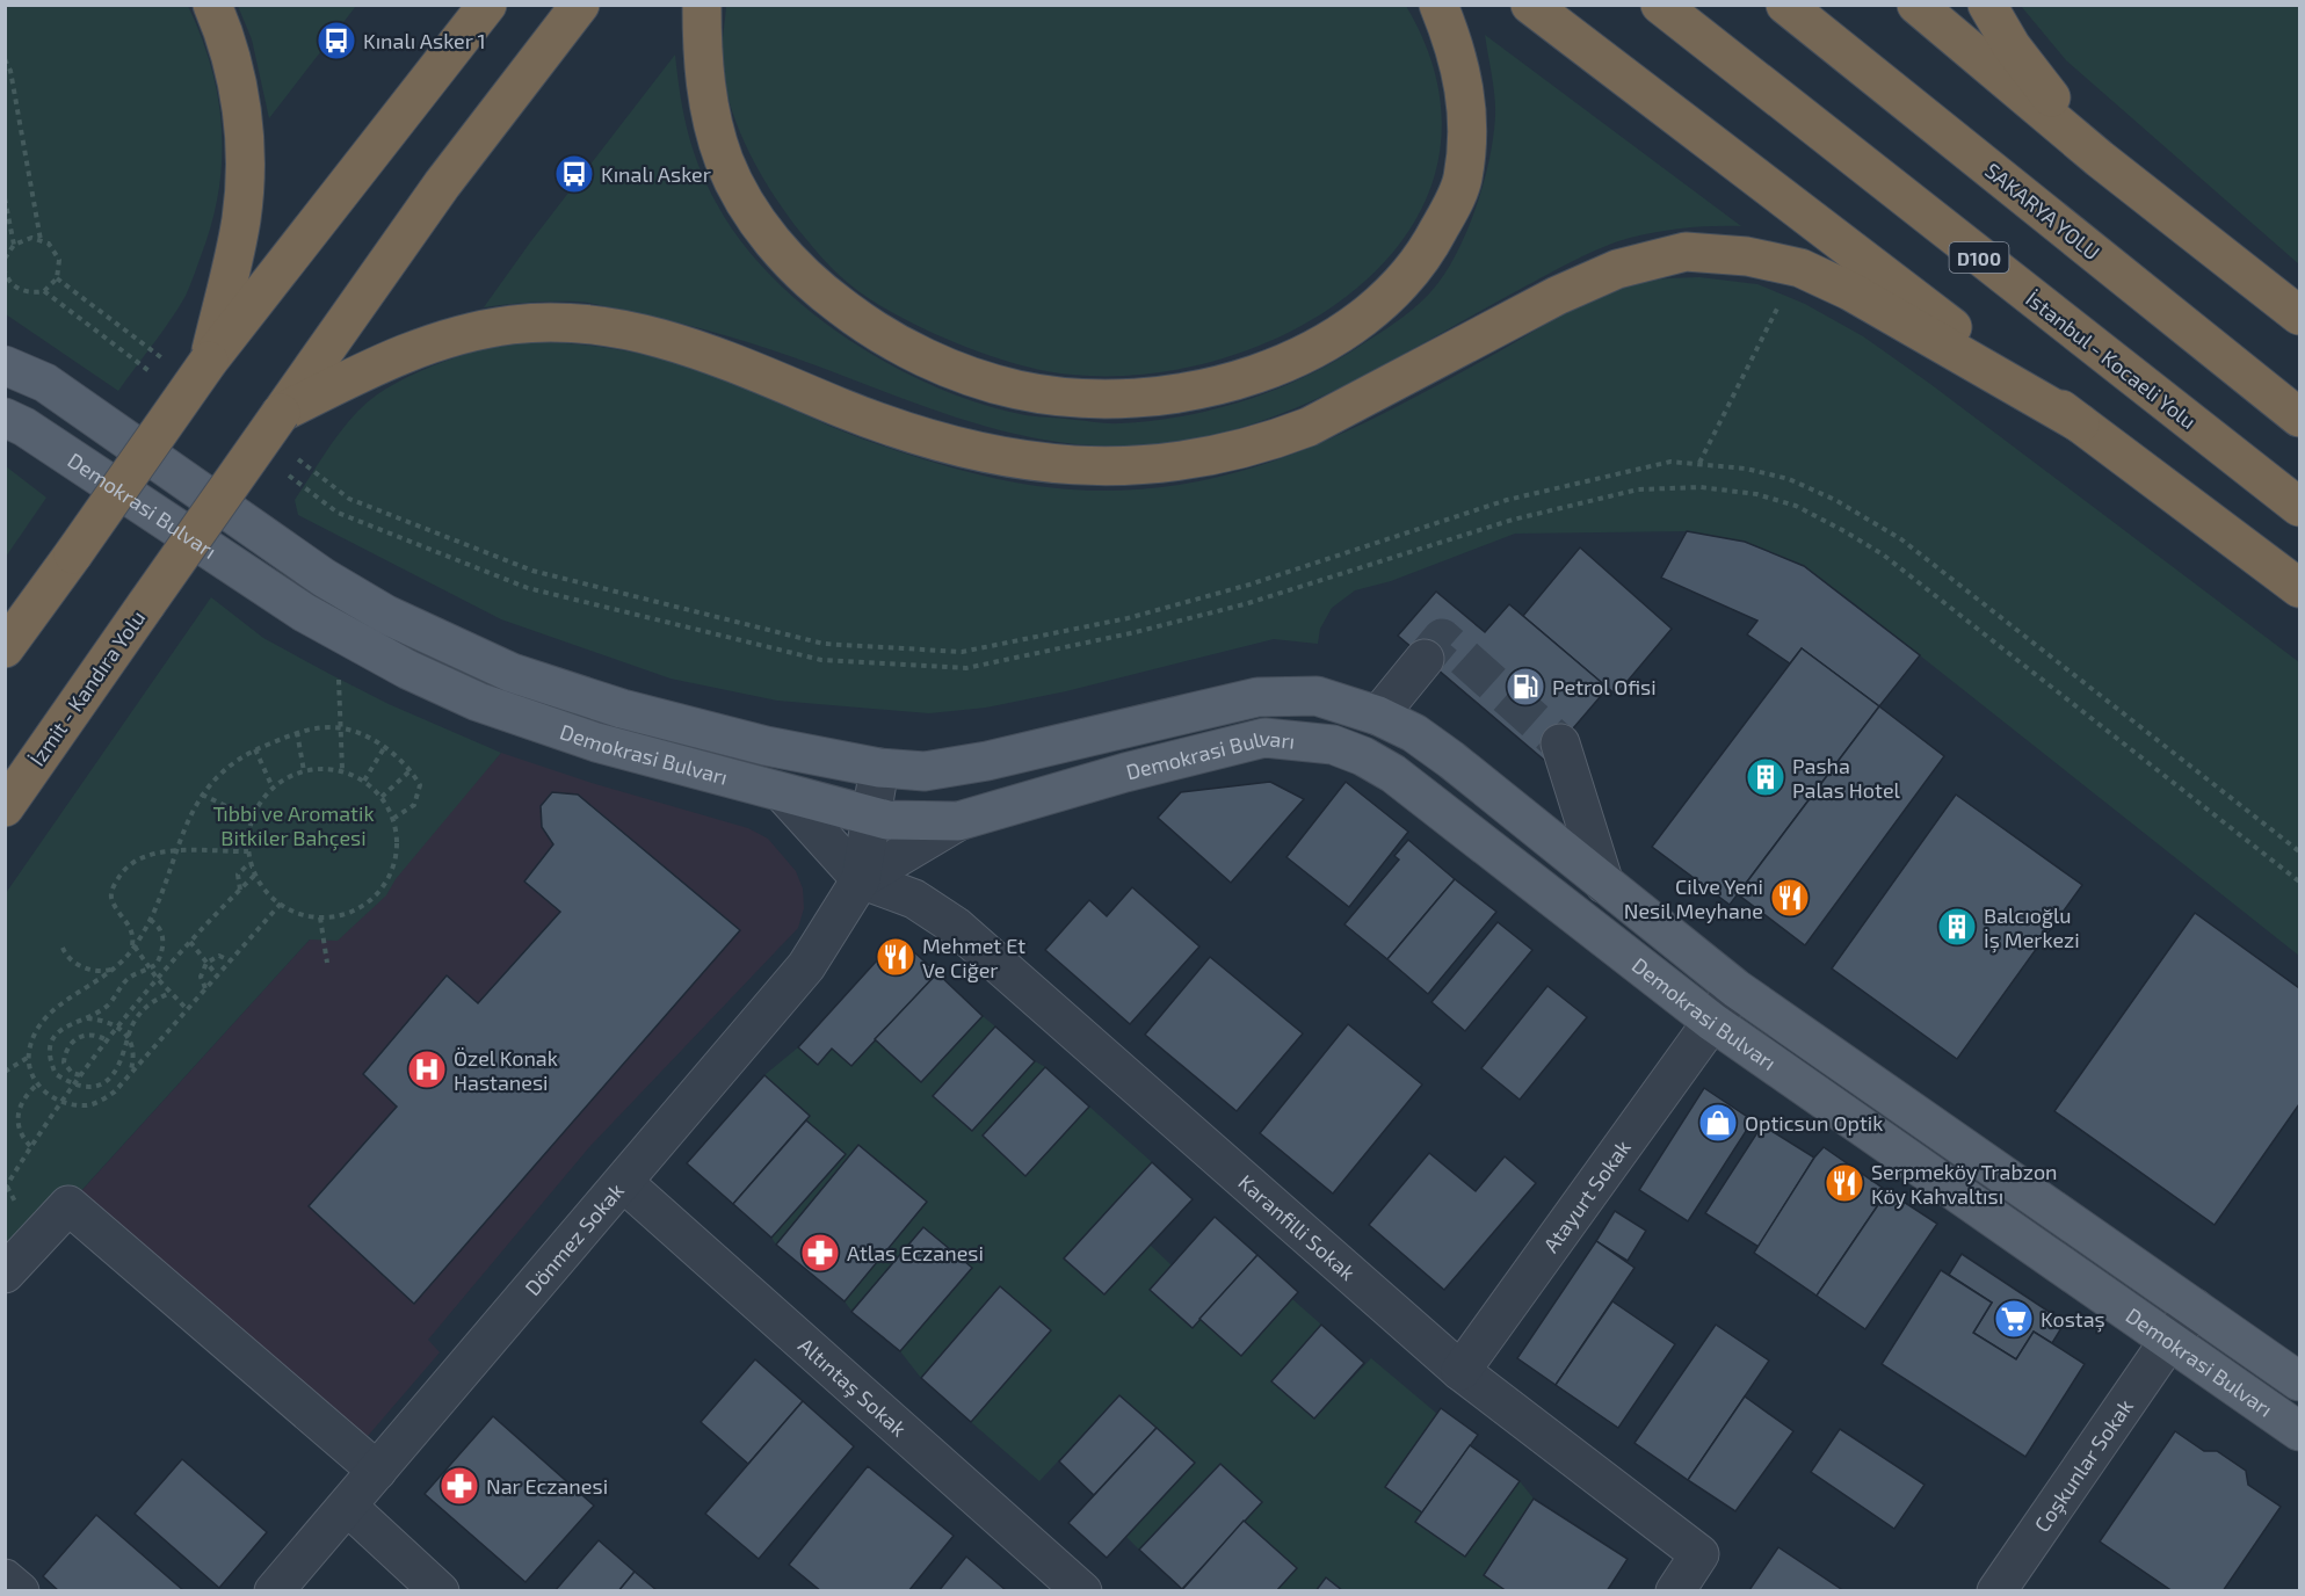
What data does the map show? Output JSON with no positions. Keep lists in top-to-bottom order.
{
  "streets": {
    "highway": [
      "SAKARYA YOLU",
      "D100",
      "İstanbul - Kocaeli Yolu",
      "İzmit - Kandıra Yolu"
    ],
    "main road": ["Demokrasi Bulvarı"],
    "street": [
      "Atayurt Sokak",
      "Karanfilli Sokak",
      "Dönmez Sokak",
      "Altıntaş Sokak",
      "Coşkunlar Sokak"
    ]
  },
  "crossings": [
    ["Demokrasi Bulvarı", "Atayurt Sokak"],
    ["Demokrasi Bulvarı", "Coşkunlar Sokak"],
    ["Atayurt Sokak", "Karanfilli Sokak"],
    ["Karanfilli Sokak", "Dönmez Sokak"],
    ["Dönmez Sokak", "Altıntaş Sokak"]
  ],
  "parks": ["Tıbbi ve Aromatik Bitkiler Bahçesi"],
  "places": {
    "bus stop": ["Kınalı Asker 1", "Kınalı Asker"],
    "fuel station": ["Petrol Ofisi"],
    "building": ["Pasha Palas Hotel", "Balcıoğlu İş Merkezi"],
    "restaurant": ["Cilve Yeni Nesil Meyhane", "Mehmet Et Ve Ciğer", "Serpmeköy Trabzon Köy Kahvaltısı"],
    "hospital": ["Özel Konak Hastanesi"],
    "shop": ["Opticsun Optik"],
    "pharmacy": ["Atlas Eczanesi", "Nar Eczanesi"],
    "supermarket": ["Kostaş"]
  }
}
